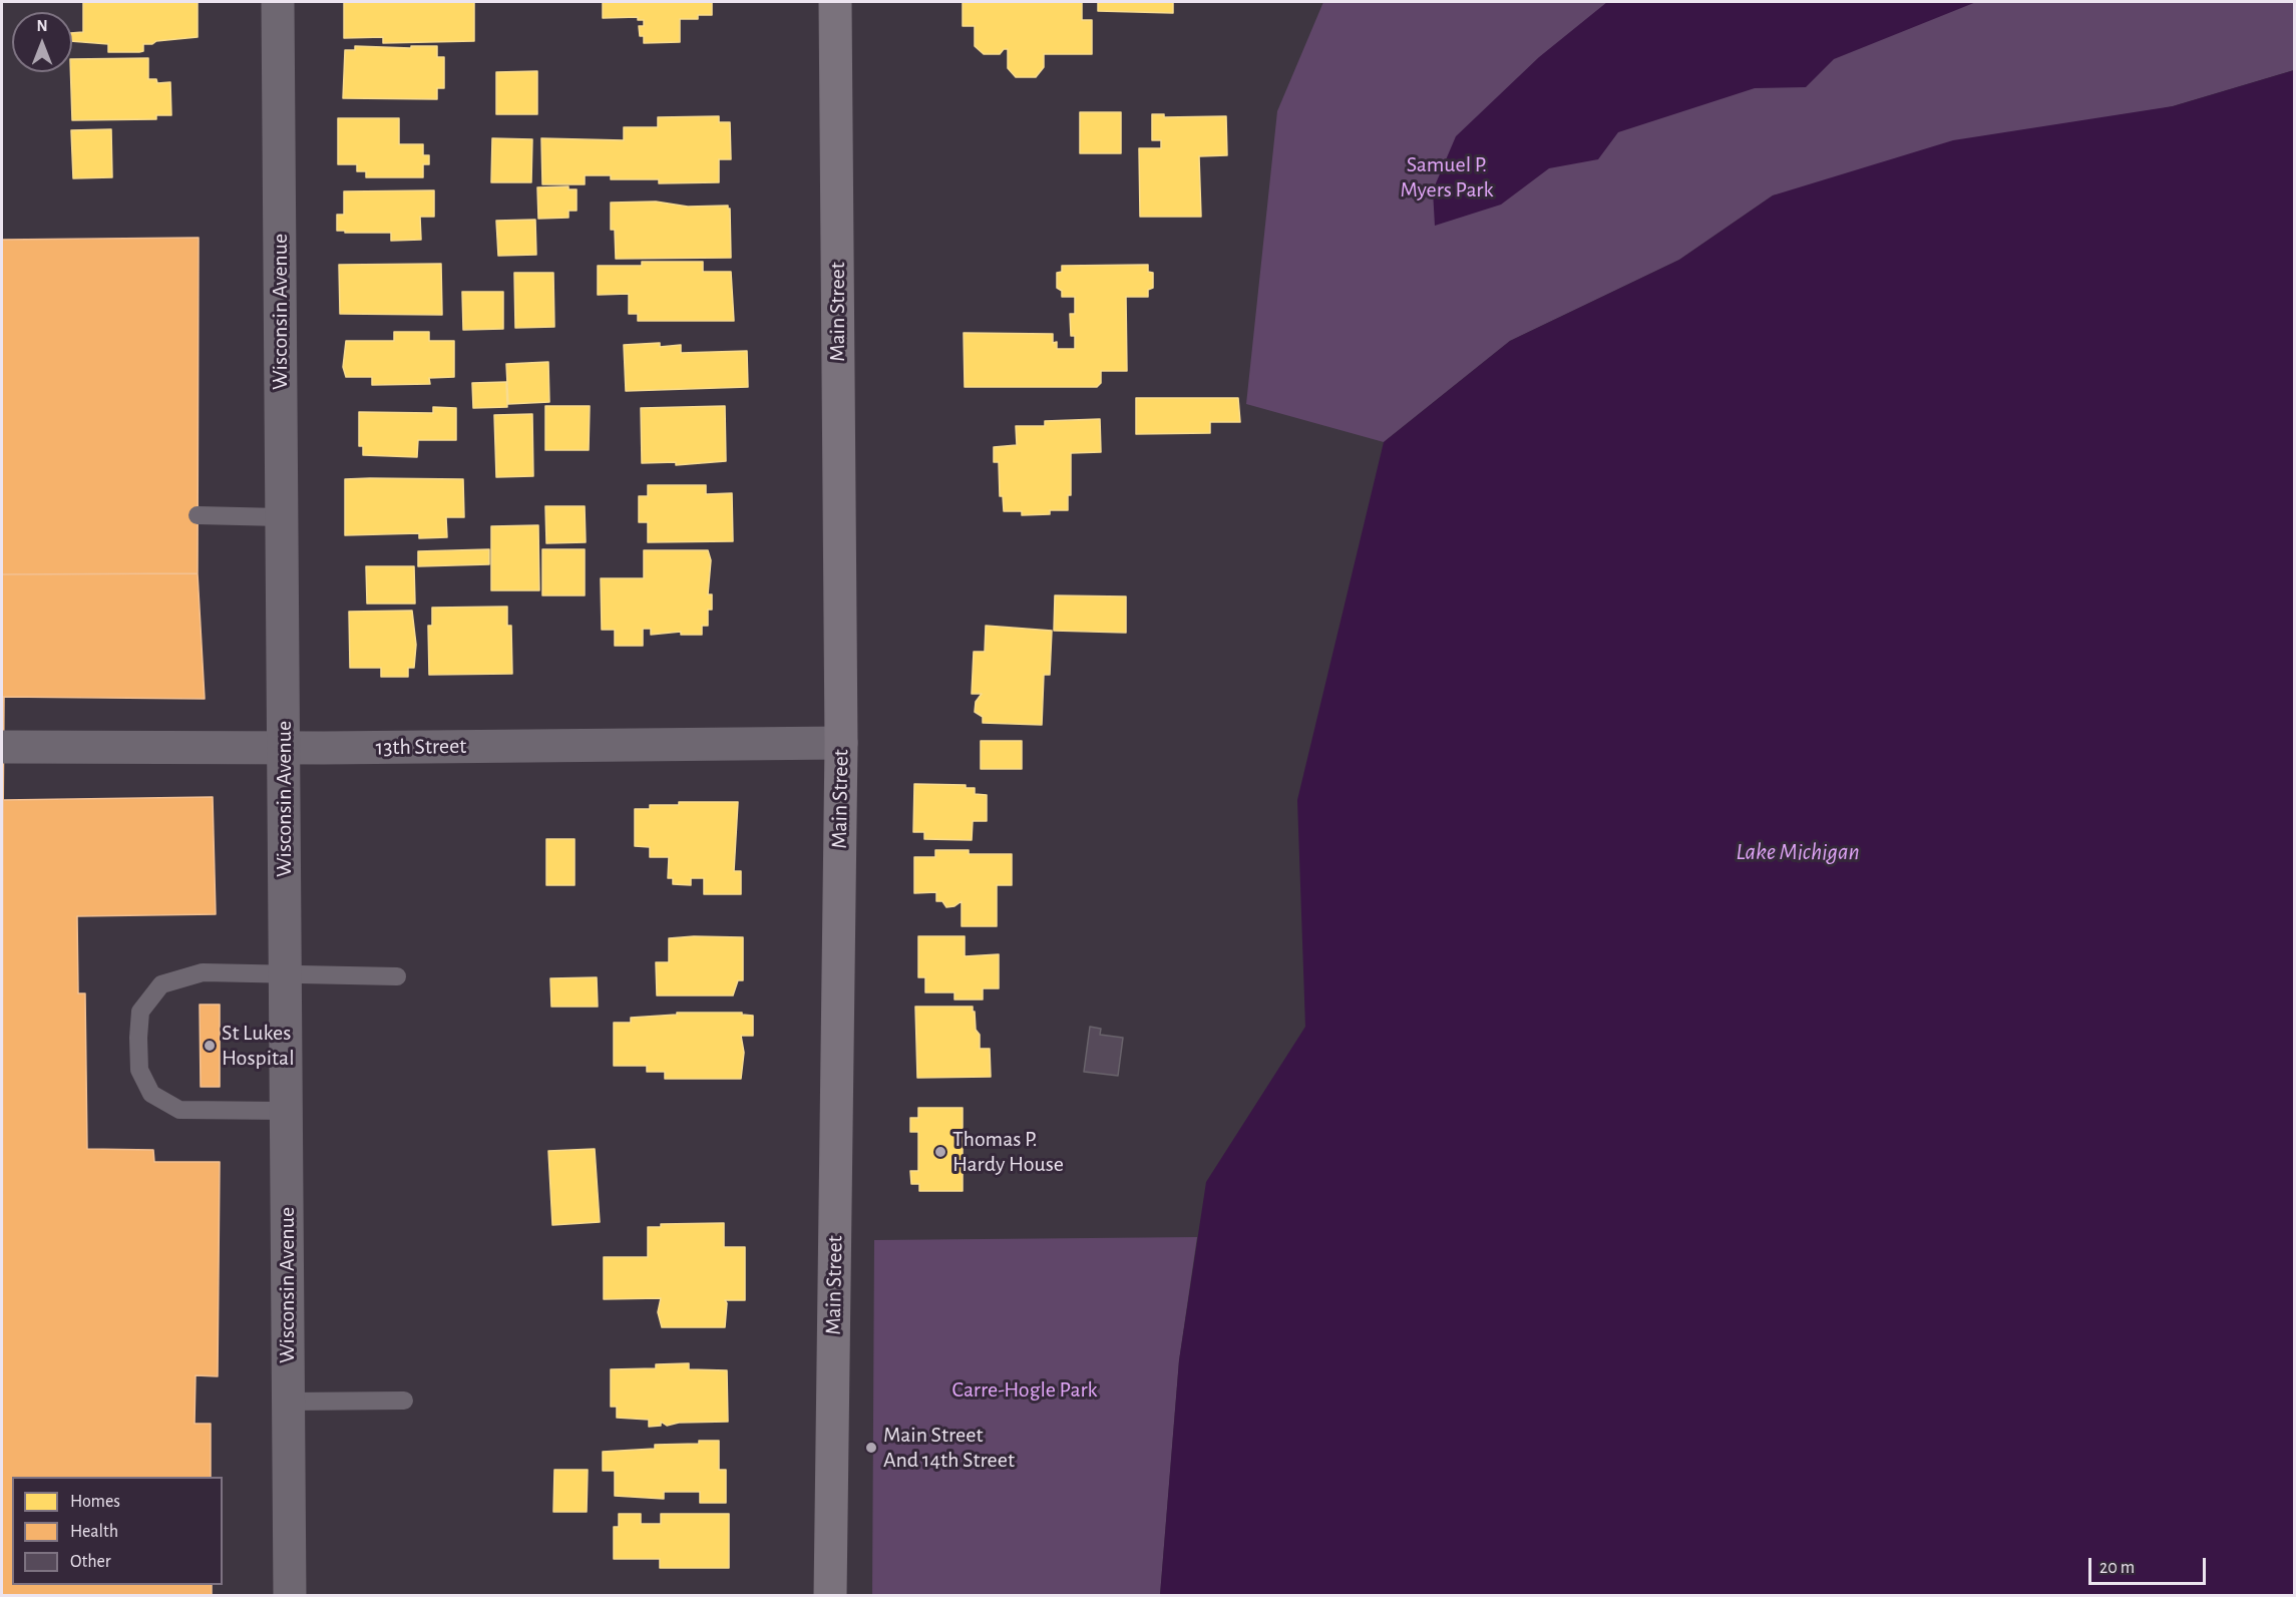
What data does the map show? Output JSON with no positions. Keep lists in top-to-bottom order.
{
  "streets": {
    "main road": ["Main Street"],
    "street": ["Wisconsin Avenue", "13th Street"]
  },
  "crossings": [
    ["Wisconsin Avenue", "13th Street"],
    ["Main Street", "13th Street"]
  ],
  "water": ["Lake Michigan"],
  "parks": ["Samuel P. Myers Park", "Carre-Hogle Park"],
  "places": ["St Lukes Hospital", "Thomas P. Hardy House", "Main Street And 14th Street"],
  "legend": ["Homes", "Health", "Other"],
  "scale_bar": "20 m",
  "north": "top"
}
